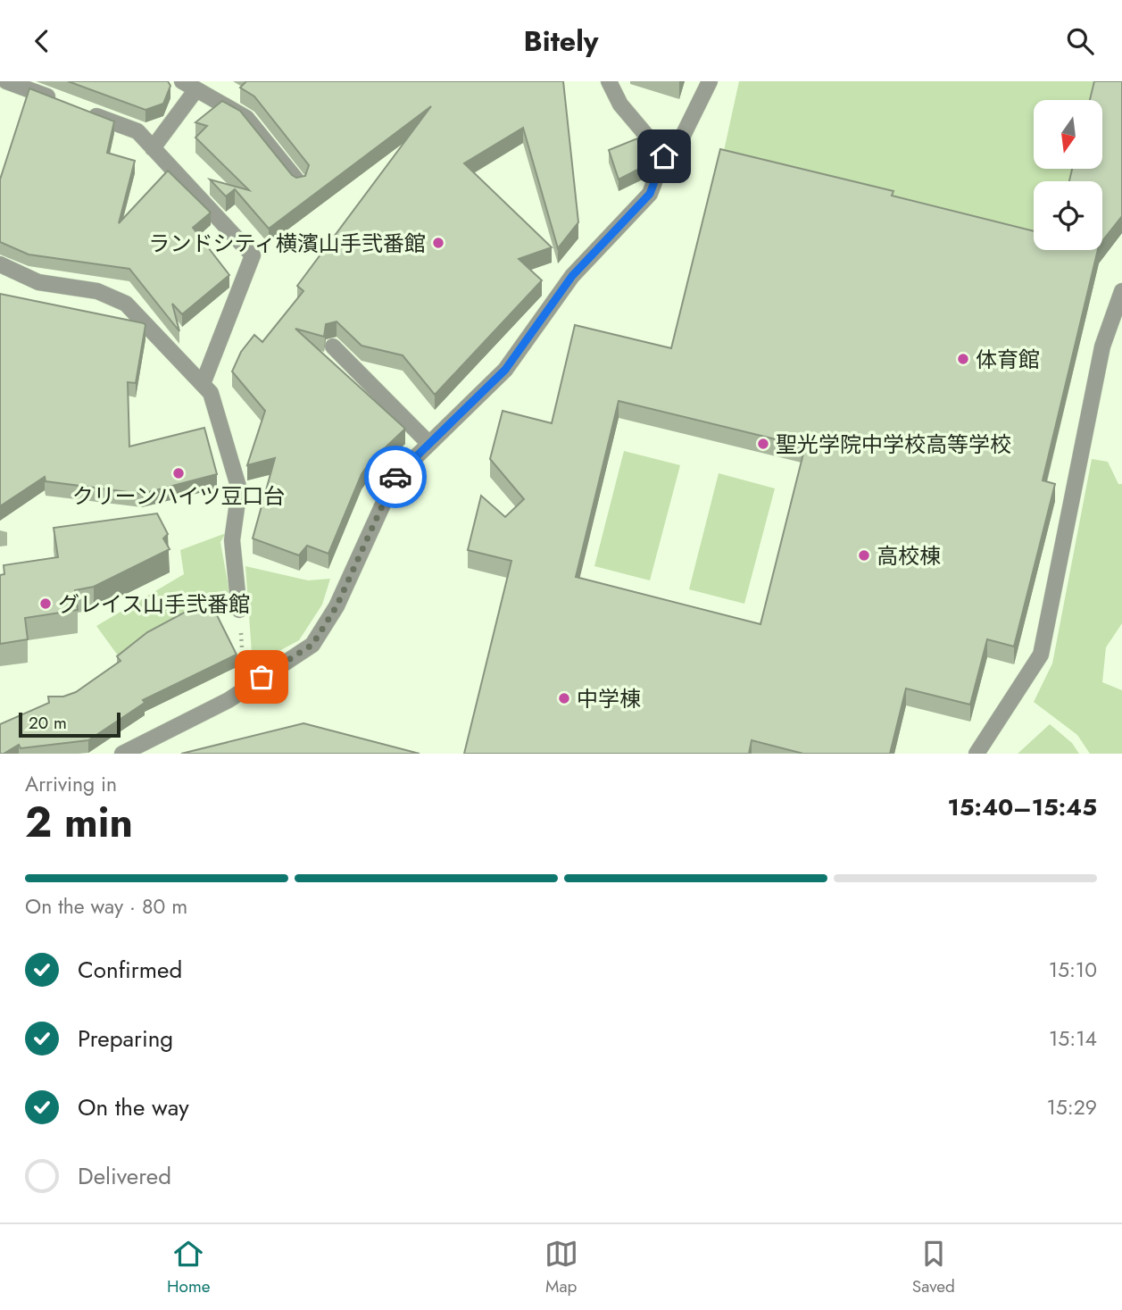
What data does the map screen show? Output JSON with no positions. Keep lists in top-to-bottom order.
{
  "places": [
    "ランドシティ横濱山手弐番館",
    "体育館",
    "聖光学院中学校高等学校",
    "クリーンハイツ豆口台",
    "高校棟",
    "グレイス山手弐番館",
    "中学棟"
  ],
  "scale_bar": "20 m",
  "north": "bottom",
  "page": {
    "header": "Bitely",
    "scale": "20 m",
    "heading": ["2 min", "Arriving in", "15:40–15:45"],
    "bar": "On the way · 80 m",
    "list": [
      ["Confirmed", "15:10"],
      ["Preparing", "15:14"],
      ["On the way", "15:29"],
      "Delivered"
    ],
    "tabs": ["Home", "Map", "Saved"]
  }
}
